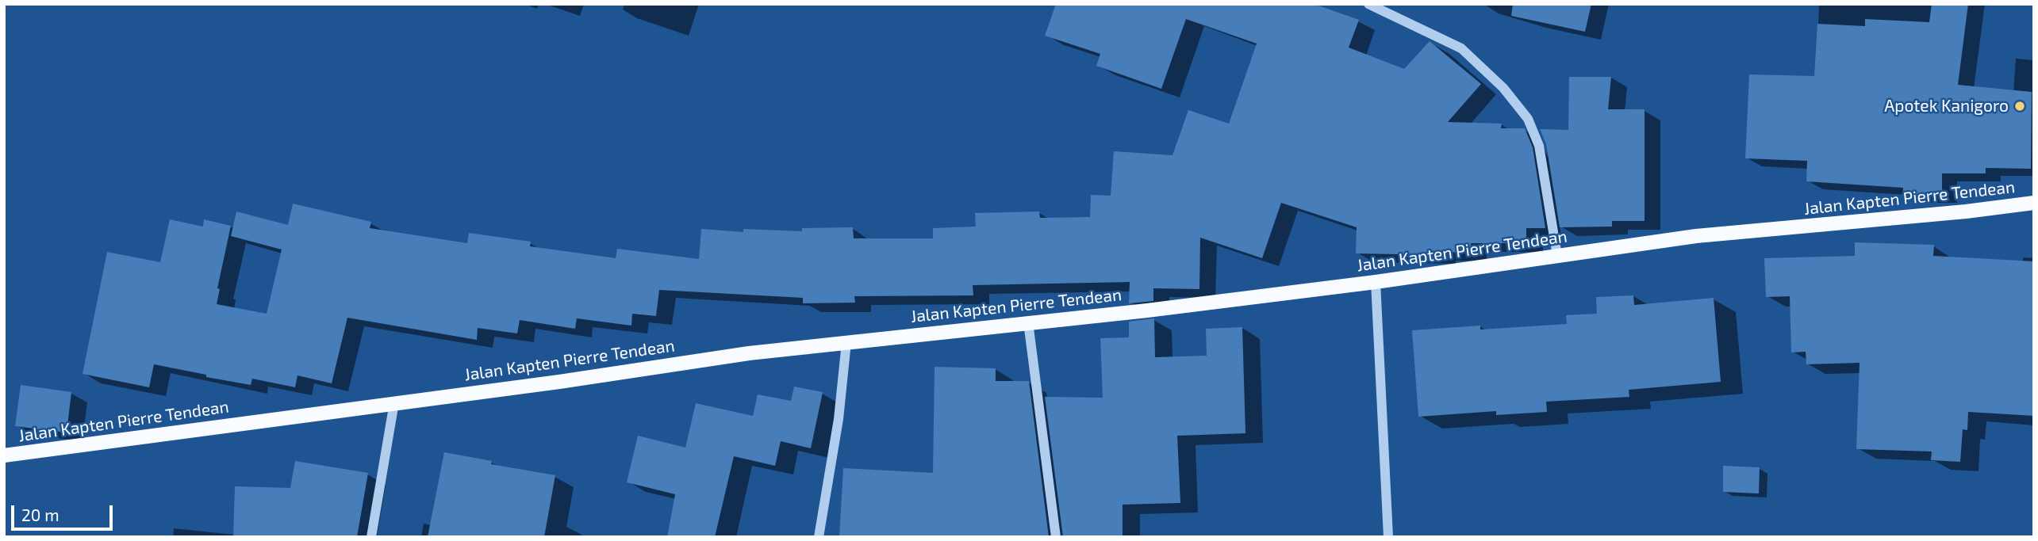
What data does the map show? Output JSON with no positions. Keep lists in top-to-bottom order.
{
  "streets": {
    "main road": ["Jalan Kapten Pierre Tendean"]
  },
  "places": ["Apotek Kanigoro"],
  "scale_bar": "20 m"
}
